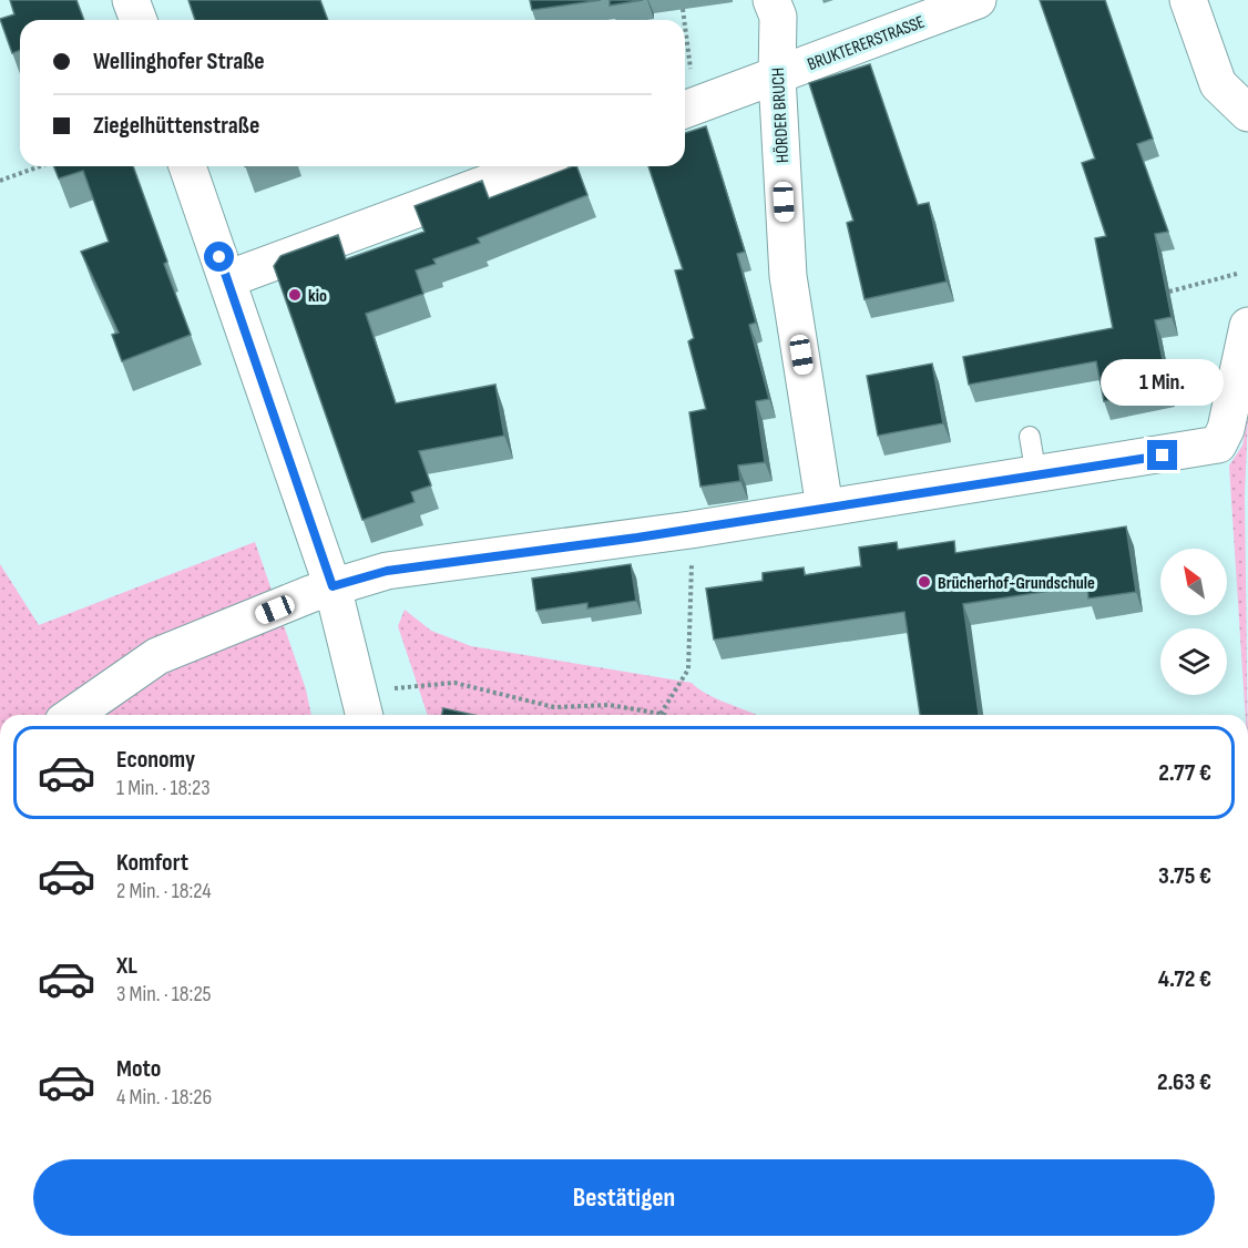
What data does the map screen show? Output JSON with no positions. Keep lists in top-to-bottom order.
{
  "streets": {
    "street": ["BRUKTERERSTRASSE", "HÖRDER BRUCH"]
  },
  "crossings": [
    ["BRUKTERERSTRASSE", "HÖRDER BRUCH"]
  ],
  "places": ["kio", "Brücherhof-Grundschule"],
  "north": "top left",
  "page": {
    "banner": ["Wellinghofer Straße", "Ziegelhüttenstraße"],
    "bubble": "1 Min.",
    "list": [
      {
        "name": "Economy",
        "note": "1 Min. · 18:23",
        "value": "2.77 €"
      },
      {
        "name": "Komfort",
        "note": "2 Min. · 18:24",
        "value": "3.75 €"
      },
      {
        "name": "XL",
        "note": "3 Min. · 18:25",
        "value": "4.72 €"
      },
      {
        "name": "Moto",
        "note": "4 Min. · 18:26",
        "value": "2.63 €"
      }
    ],
    "buttons": "Bestätigen"
  }
}
